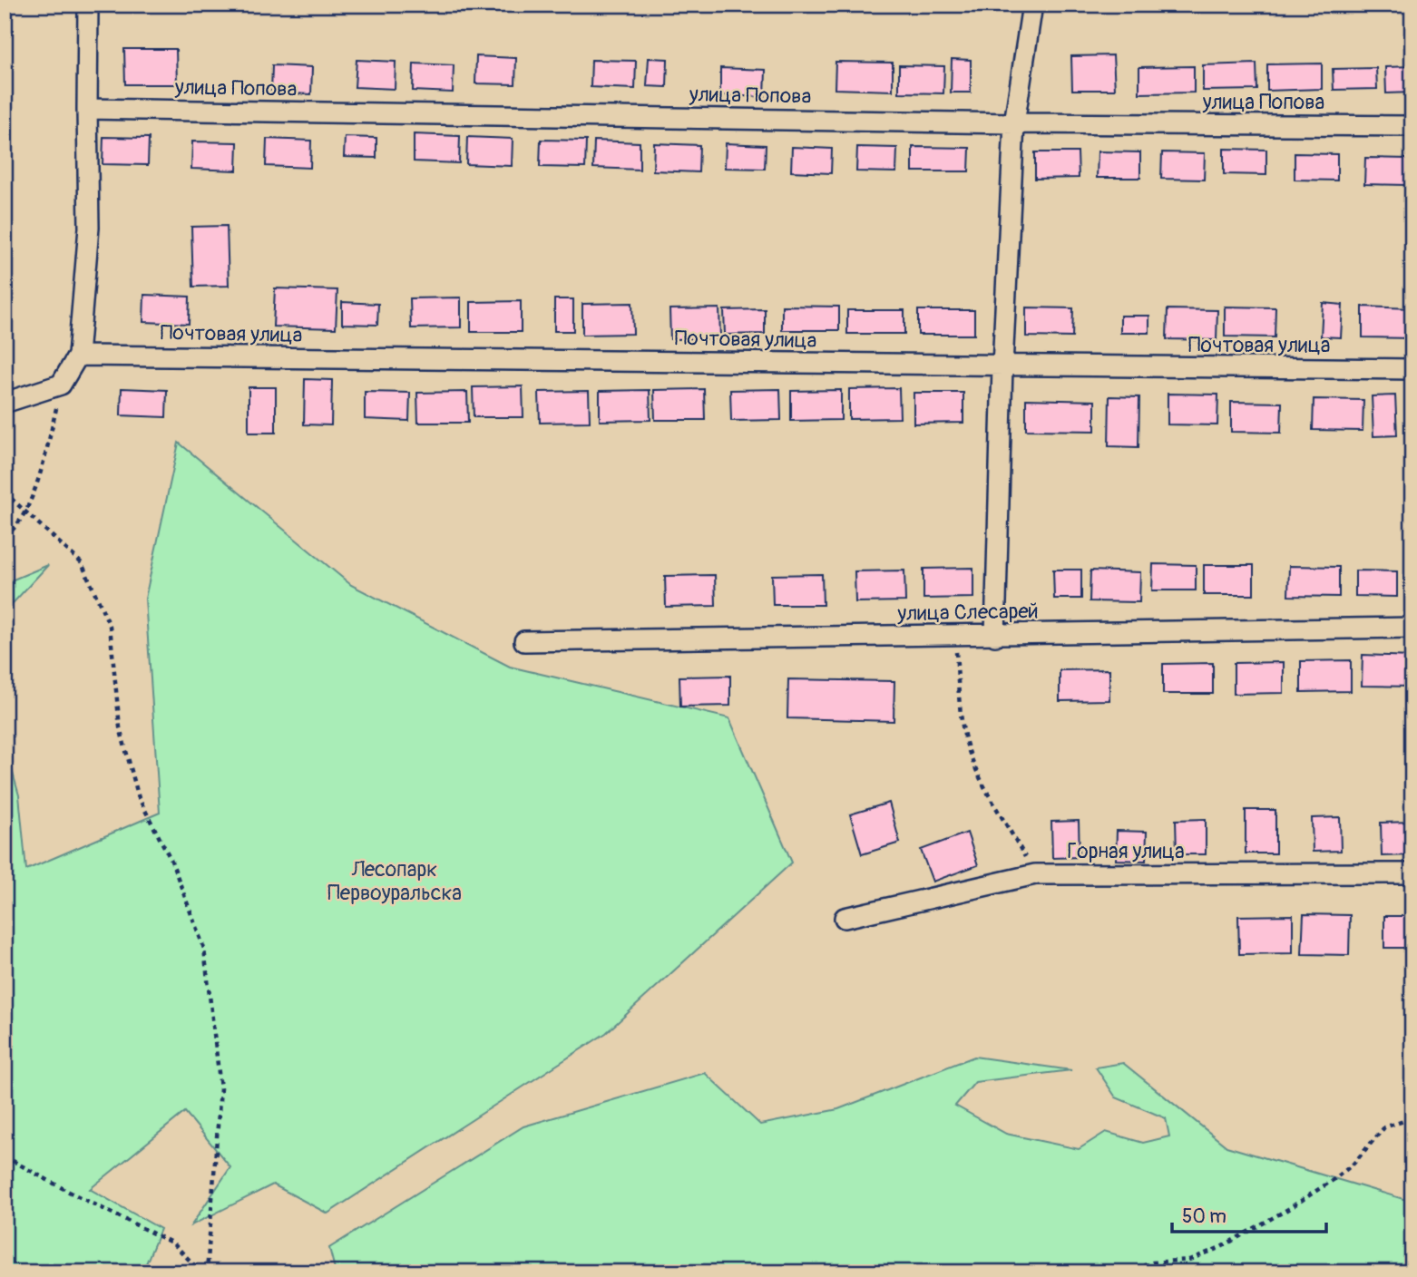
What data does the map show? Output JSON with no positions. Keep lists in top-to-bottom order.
{
  "streets": {
    "street": [
      "улица Попова",
      "Почтовая улица",
      "улица Слесарей",
      "Горная улица"
    ]
  },
  "parks": ["Лесопарк Первоуральска"],
  "scale_bar": "50 m"
}
